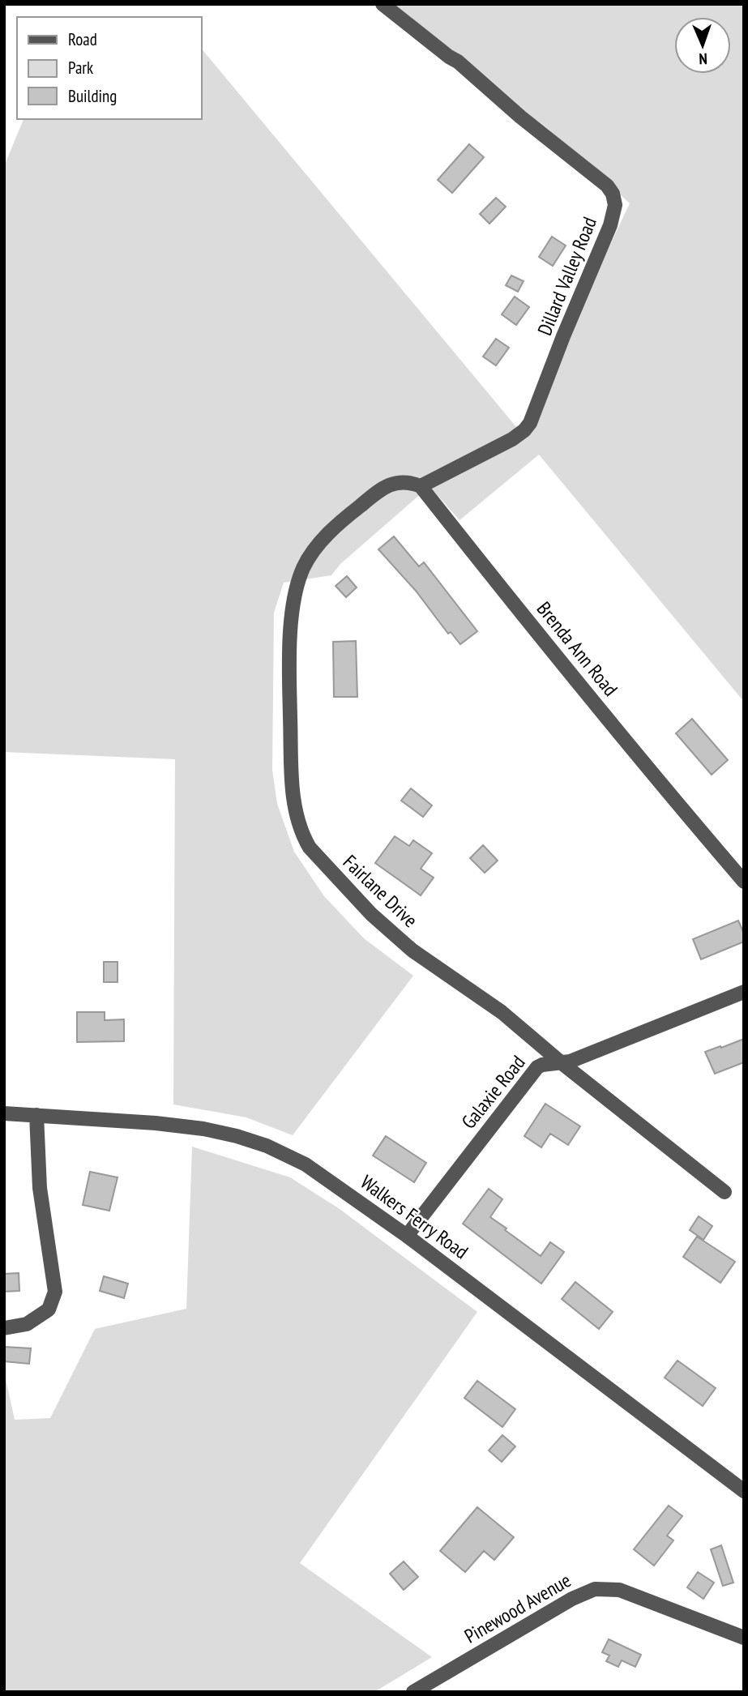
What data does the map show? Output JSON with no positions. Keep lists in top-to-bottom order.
{
  "streets": {
    "street": [
      "Dillard Valley Road",
      "Brenda Ann Road",
      "Fairlane Drive",
      "Galaxie Road",
      "Walkers Ferry Road",
      "Pinewood Avenue"
    ]
  },
  "crossings": [
    ["Dillard Valley Road", "Brenda Ann Road"],
    ["Dillard Valley Road", "Fairlane Drive"],
    ["Brenda Ann Road", "Fairlane Drive"],
    ["Fairlane Drive", "Galaxie Road"],
    ["Galaxie Road", "Walkers Ferry Road"]
  ],
  "legend": ["Road", "Park", "Building"],
  "north": "bottom"
}
